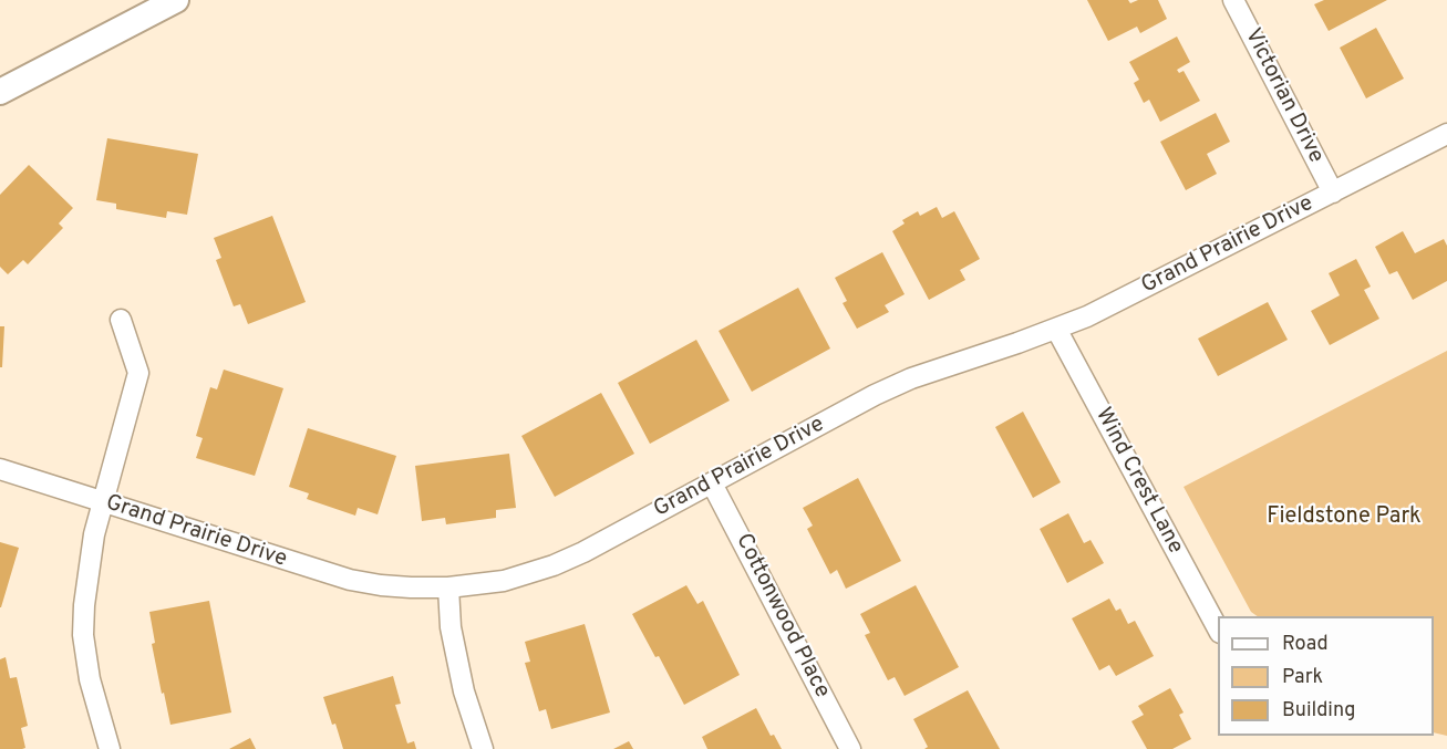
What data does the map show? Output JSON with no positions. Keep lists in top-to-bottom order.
{
  "streets": {
    "street": [
      "Victorian Drive",
      "Grand Prairie Drive",
      "Wind Crest Lane",
      "Cottonwood Place"
    ]
  },
  "crossings": [
    ["Victorian Drive", "Grand Prairie Drive"],
    ["Grand Prairie Drive", "Wind Crest Lane"],
    ["Grand Prairie Drive", "Cottonwood Place"]
  ],
  "parks": ["Fieldstone Park"],
  "legend": ["Road", "Park", "Building"]
}
